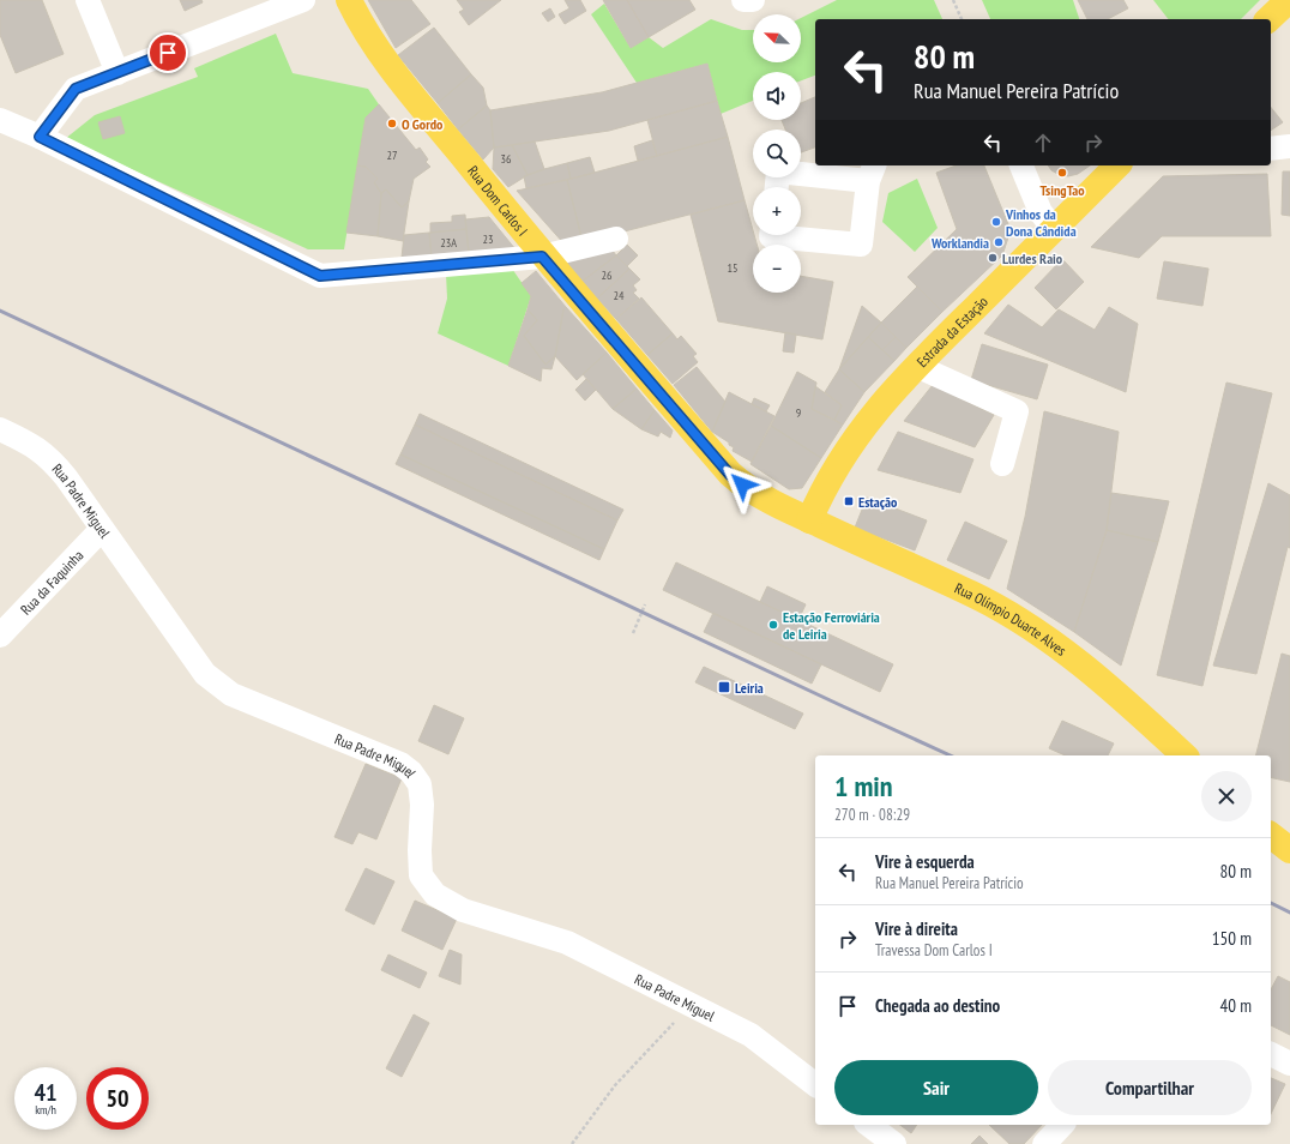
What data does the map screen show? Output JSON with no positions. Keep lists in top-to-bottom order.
{
  "streets": {
    "main road": ["Rua Dom Carlos I", "Estrada da Estação", "Rua Olímpio Duarte Alves"],
    "street": ["Rua Padre Miguel", "Rua da Faquinha"]
  },
  "crossings": [
    ["Rua Dom Carlos I", "Estrada da Estação"],
    ["Rua Dom Carlos I", "Rua Olímpio Duarte Alves"],
    ["Estrada da Estação", "Rua Olímpio Duarte Alves"],
    ["Rua Padre Miguel", "Rua da Faquinha"]
  ],
  "places": {
    "other": [
      "O Gordo",
      "TsingTao",
      "Vinhos da Dona Cândida",
      "Worklandia",
      "Lurdes Raio",
      "Estação Ferroviária de Leiria"
    ],
    "transit": ["Estação", "Leiria"]
  },
  "house_numbers": [
    "27",
    "36",
    "23",
    "23A",
    "15",
    "26",
    "24",
    "9"
  ],
  "north": "top left",
  "page": {
    "map_buttons": ["+", "−"],
    "turn": ["80 m", "Rua Manuel Pereira Patrício"],
    "heading": ["1 min", "270 m · 08:29"],
    "list": [
      {
        "name": "Vire à esquerda",
        "note": "Rua Manuel Pereira Patrício",
        "value": "80 m"
      },
      {
        "name": "Vire à direita",
        "note": "Travessa Dom Carlos I",
        "value": "150 m"
      },
      {
        "name": "Chegada ao destino",
        "value": "40 m"
      }
    ],
    "buttons": ["Sair", "Compartilhar"],
    "speed": "41 km/h",
    "limit": "50"
  }
}
